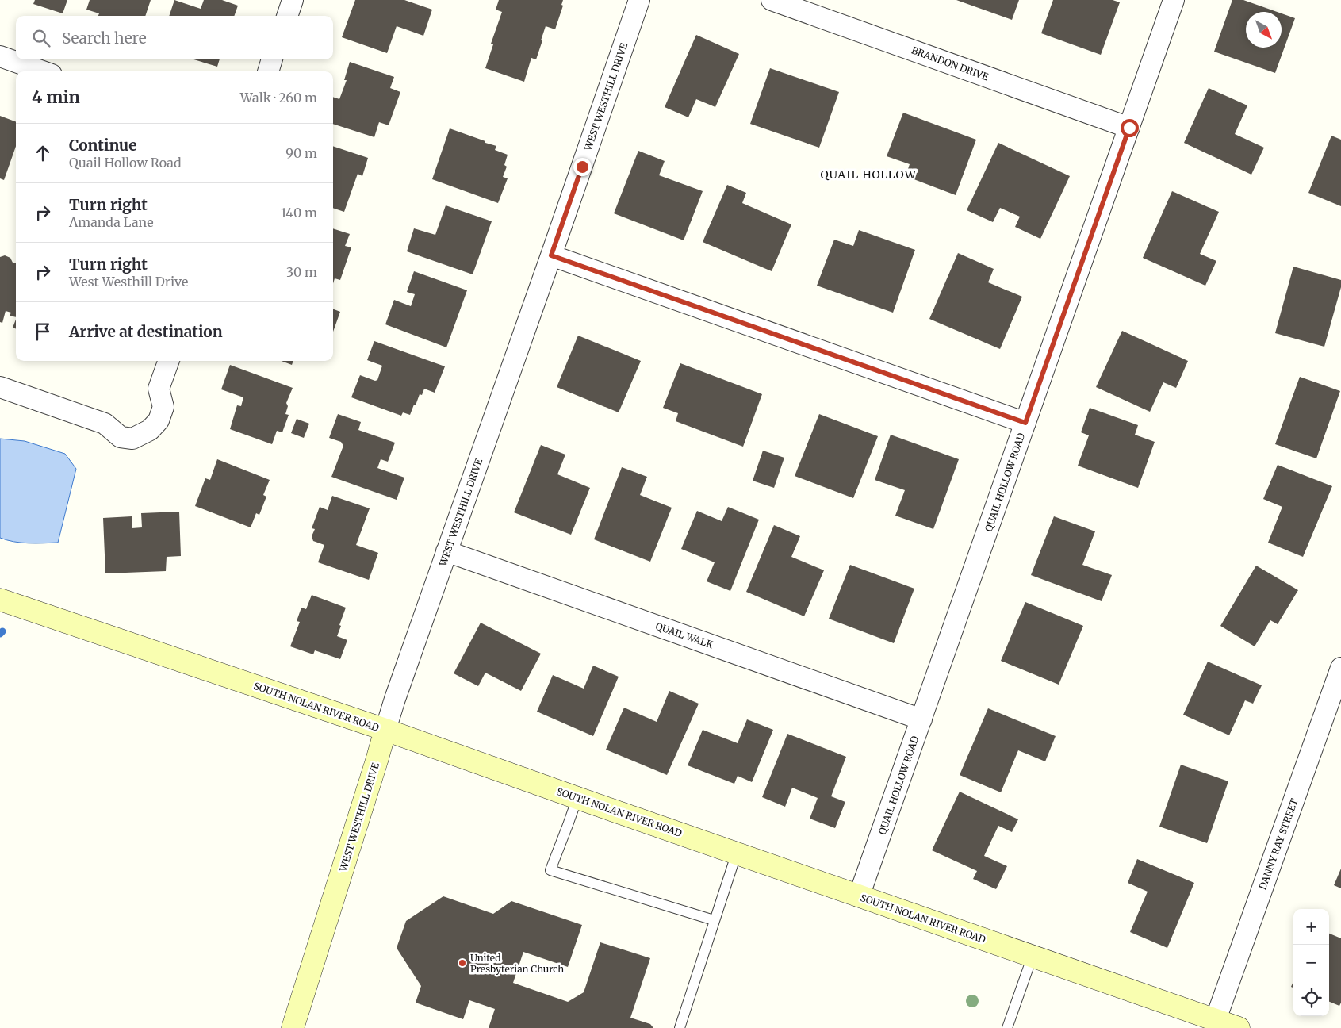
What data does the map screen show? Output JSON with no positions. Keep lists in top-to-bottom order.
{
  "streets": {
    "main road": ["WEST WESTHILL DRIVE", "SOUTH NOLAN RIVER ROAD"],
    "street": [
      "BRANDON DRIVE",
      "QUAIL HOLLOW ROAD",
      "QUAIL WALK",
      "DANNY RAY STREET"
    ]
  },
  "crossings": [
    ["BRANDON DRIVE", "QUAIL HOLLOW ROAD"],
    ["WEST WESTHILL DRIVE", "QUAIL WALK"],
    ["WEST WESTHILL DRIVE", "SOUTH NOLAN RIVER ROAD"],
    ["QUAIL HOLLOW ROAD", "QUAIL WALK"],
    ["QUAIL HOLLOW ROAD", "SOUTH NOLAN RIVER ROAD"],
    ["SOUTH NOLAN RIVER ROAD", "DANNY RAY STREET"]
  ],
  "districts": ["QUAIL HOLLOW"],
  "places": ["United Presbyterian Church"],
  "north": "bottom right",
  "page": {
    "search": "Search here",
    "heading": ["4 min", "Walk · 260 m"],
    "list": [
      ["Continue", "Quail Hollow Road", "90 m"],
      ["Turn right", "Amanda Lane", "140 m"],
      ["Turn right", "West Westhill Drive", "30 m"],
      "Arrive at destination"
    ],
    "map_buttons": ["+", "−"]
  }
}
